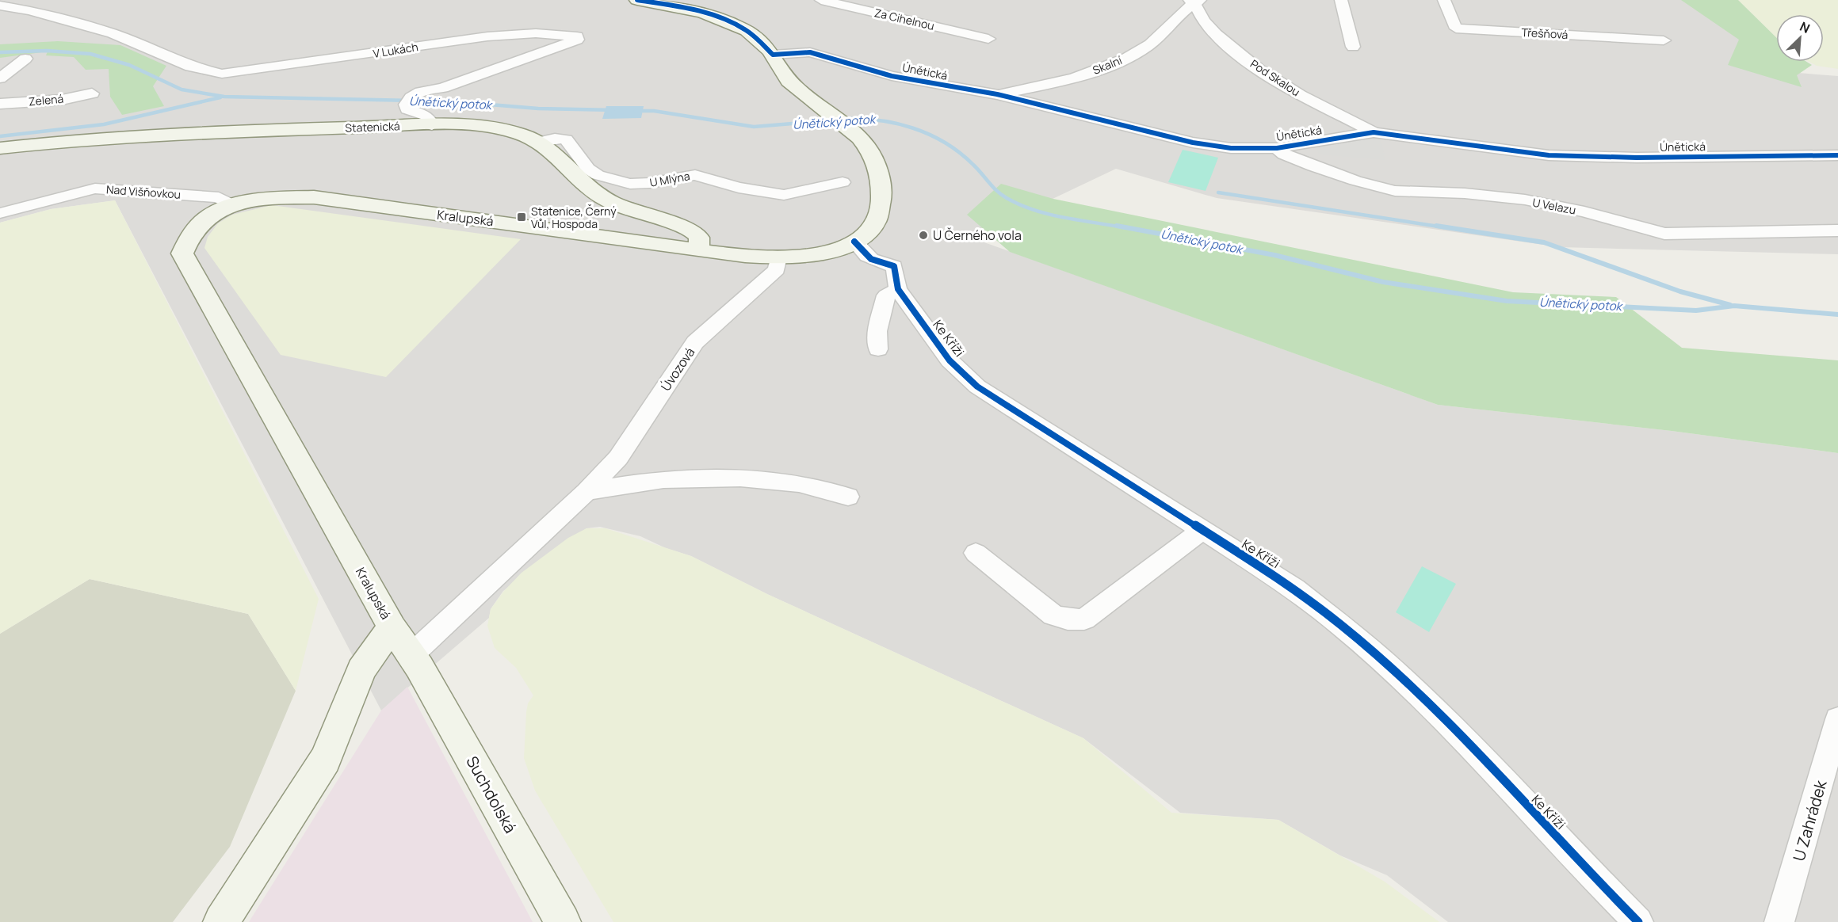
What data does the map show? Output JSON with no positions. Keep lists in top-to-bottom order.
{
  "streets": {
    "main road": ["Statenická", "Kralupská", "Suchdolská"],
    "street": [
      "Za Cihelnou",
      "Třešňová",
      "V Lukách",
      "Skalní",
      "Únětická",
      "Pod Skalou",
      "Zelená",
      "U Mlýna",
      "Nad Višňovkou",
      "U Velazu",
      "Ke Kříži",
      "Úvozová",
      "U Zahrádek"
    ]
  },
  "crossings": [
    ["V Lukách", "Statenická"],
    ["Skalní", "Únětická"],
    ["Skalní", "Pod Skalou"],
    ["Únětická", "Pod Skalou"],
    ["Únětická", "U Velazu"],
    ["Únětická", "Kralupská"],
    ["Statenická", "U Mlýna"],
    ["Statenická", "Kralupská"],
    ["Nad Višňovkou", "Kralupská"],
    ["Kralupská", "Ke Kříži"],
    ["Kralupská", "Úvozová"],
    ["Kralupská", "Suchdolská"],
    ["Úvozová", "Suchdolská"]
  ],
  "water": ["Únětický potok"],
  "places": {
    "transit": ["Statenice, Černý Vůl, Hospoda"],
    "other": ["U Černého vola"]
  },
  "north": "top right"
}
